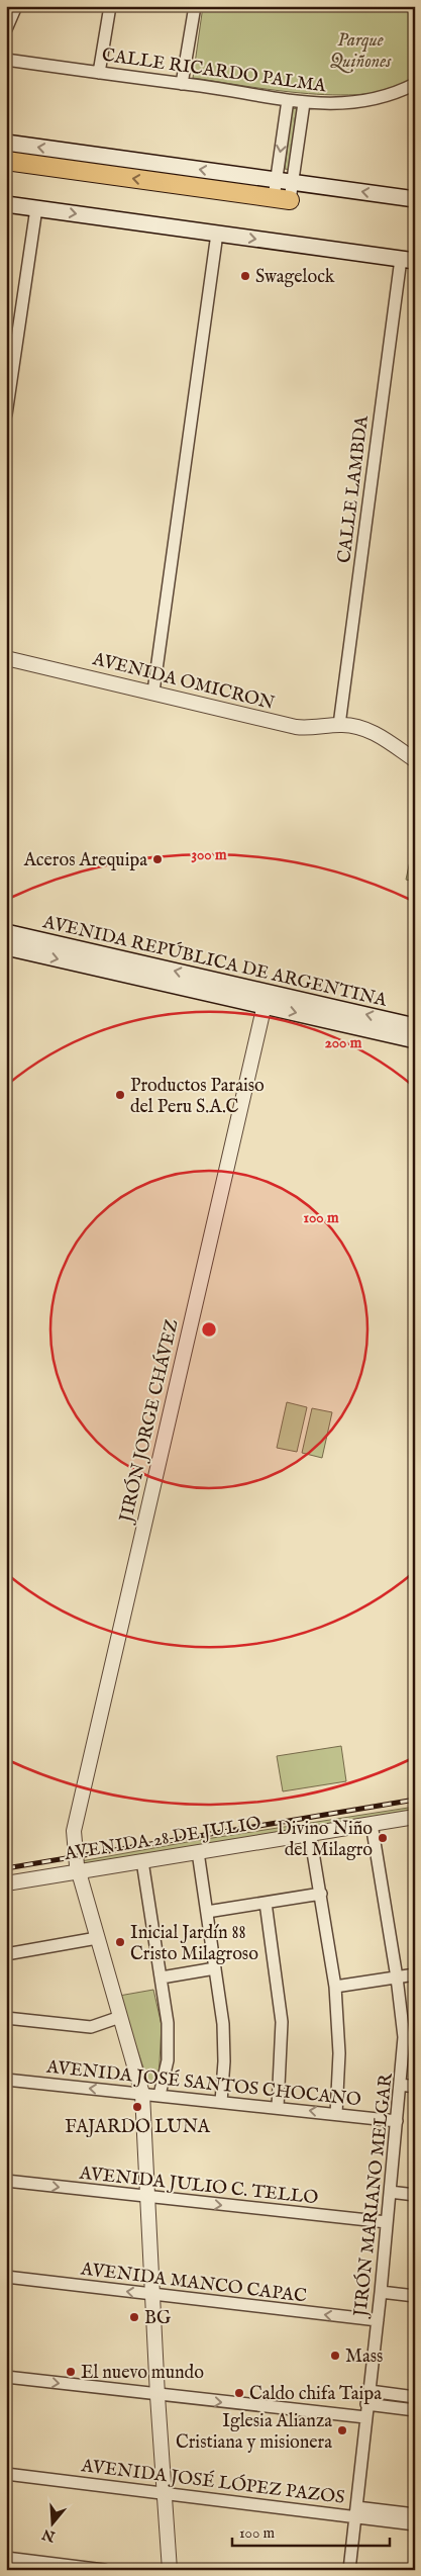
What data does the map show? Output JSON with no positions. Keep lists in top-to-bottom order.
{
  "streets": {
    "main road": ["AVENIDA REPÚBLICA DE ARGENTINA"],
    "street": [
      "CALLE RICARDO PALMA",
      "CALLE LAMBDA",
      "AVENIDA OMICRON",
      "JIRÓN JORGE CHÁVEZ",
      "AVENIDA 28 DE JULIO",
      "AVENIDA JOSÉ SANTOS CHOCANO",
      "AVENIDA JULIO C. TELLO",
      "JIRÓN MARIANO MELGAR",
      "AVENIDA MANCO CAPAC",
      "AVENIDA JOSÉ LÓPEZ PAZOS"
    ]
  },
  "crossings": [
    ["CALLE LAMBDA", "AVENIDA OMICRON"],
    ["AVENIDA REPÚBLICA DE ARGENTINA", "JIRÓN JORGE CHÁVEZ"],
    ["JIRÓN JORGE CHÁVEZ", "AVENIDA 28 DE JULIO"],
    ["JIRÓN JORGE CHÁVEZ", "AVENIDA JOSÉ SANTOS CHOCANO"],
    ["JIRÓN JORGE CHÁVEZ", "AVENIDA JULIO C. TELLO"],
    ["JIRÓN JORGE CHÁVEZ", "AVENIDA MANCO CAPAC"],
    ["JIRÓN JORGE CHÁVEZ", "AVENIDA JOSÉ LÓPEZ PAZOS"],
    ["AVENIDA 28 DE JULIO", "JIRÓN MARIANO MELGAR"],
    ["AVENIDA JOSÉ SANTOS CHOCANO", "JIRÓN MARIANO MELGAR"],
    ["AVENIDA JULIO C. TELLO", "JIRÓN MARIANO MELGAR"],
    ["JIRÓN MARIANO MELGAR", "AVENIDA MANCO CAPAC"],
    ["JIRÓN MARIANO MELGAR", "AVENIDA JOSÉ LÓPEZ PAZOS"]
  ],
  "one_way": ["AVENIDA JULIO C. TELLO"],
  "parks": ["Parque Quiñones"],
  "places": [
    "Swagelock",
    "Aceros Arequipa",
    "Productos Paraiso del Peru S.A.C",
    "Divino Niño del Milagro",
    "Inicial Jardín 88 Cristo Milagroso",
    "FAJARDO LUNA",
    "BG",
    "Mass",
    "El nuevo mundo",
    "Caldo chifa Taipa",
    "Iglesia Alianza Cristiana y misionera"
  ],
  "scale_bar": "100 m",
  "north": "bottom",
  "rings": ["300 m", "200 m", "100 m"]
}
